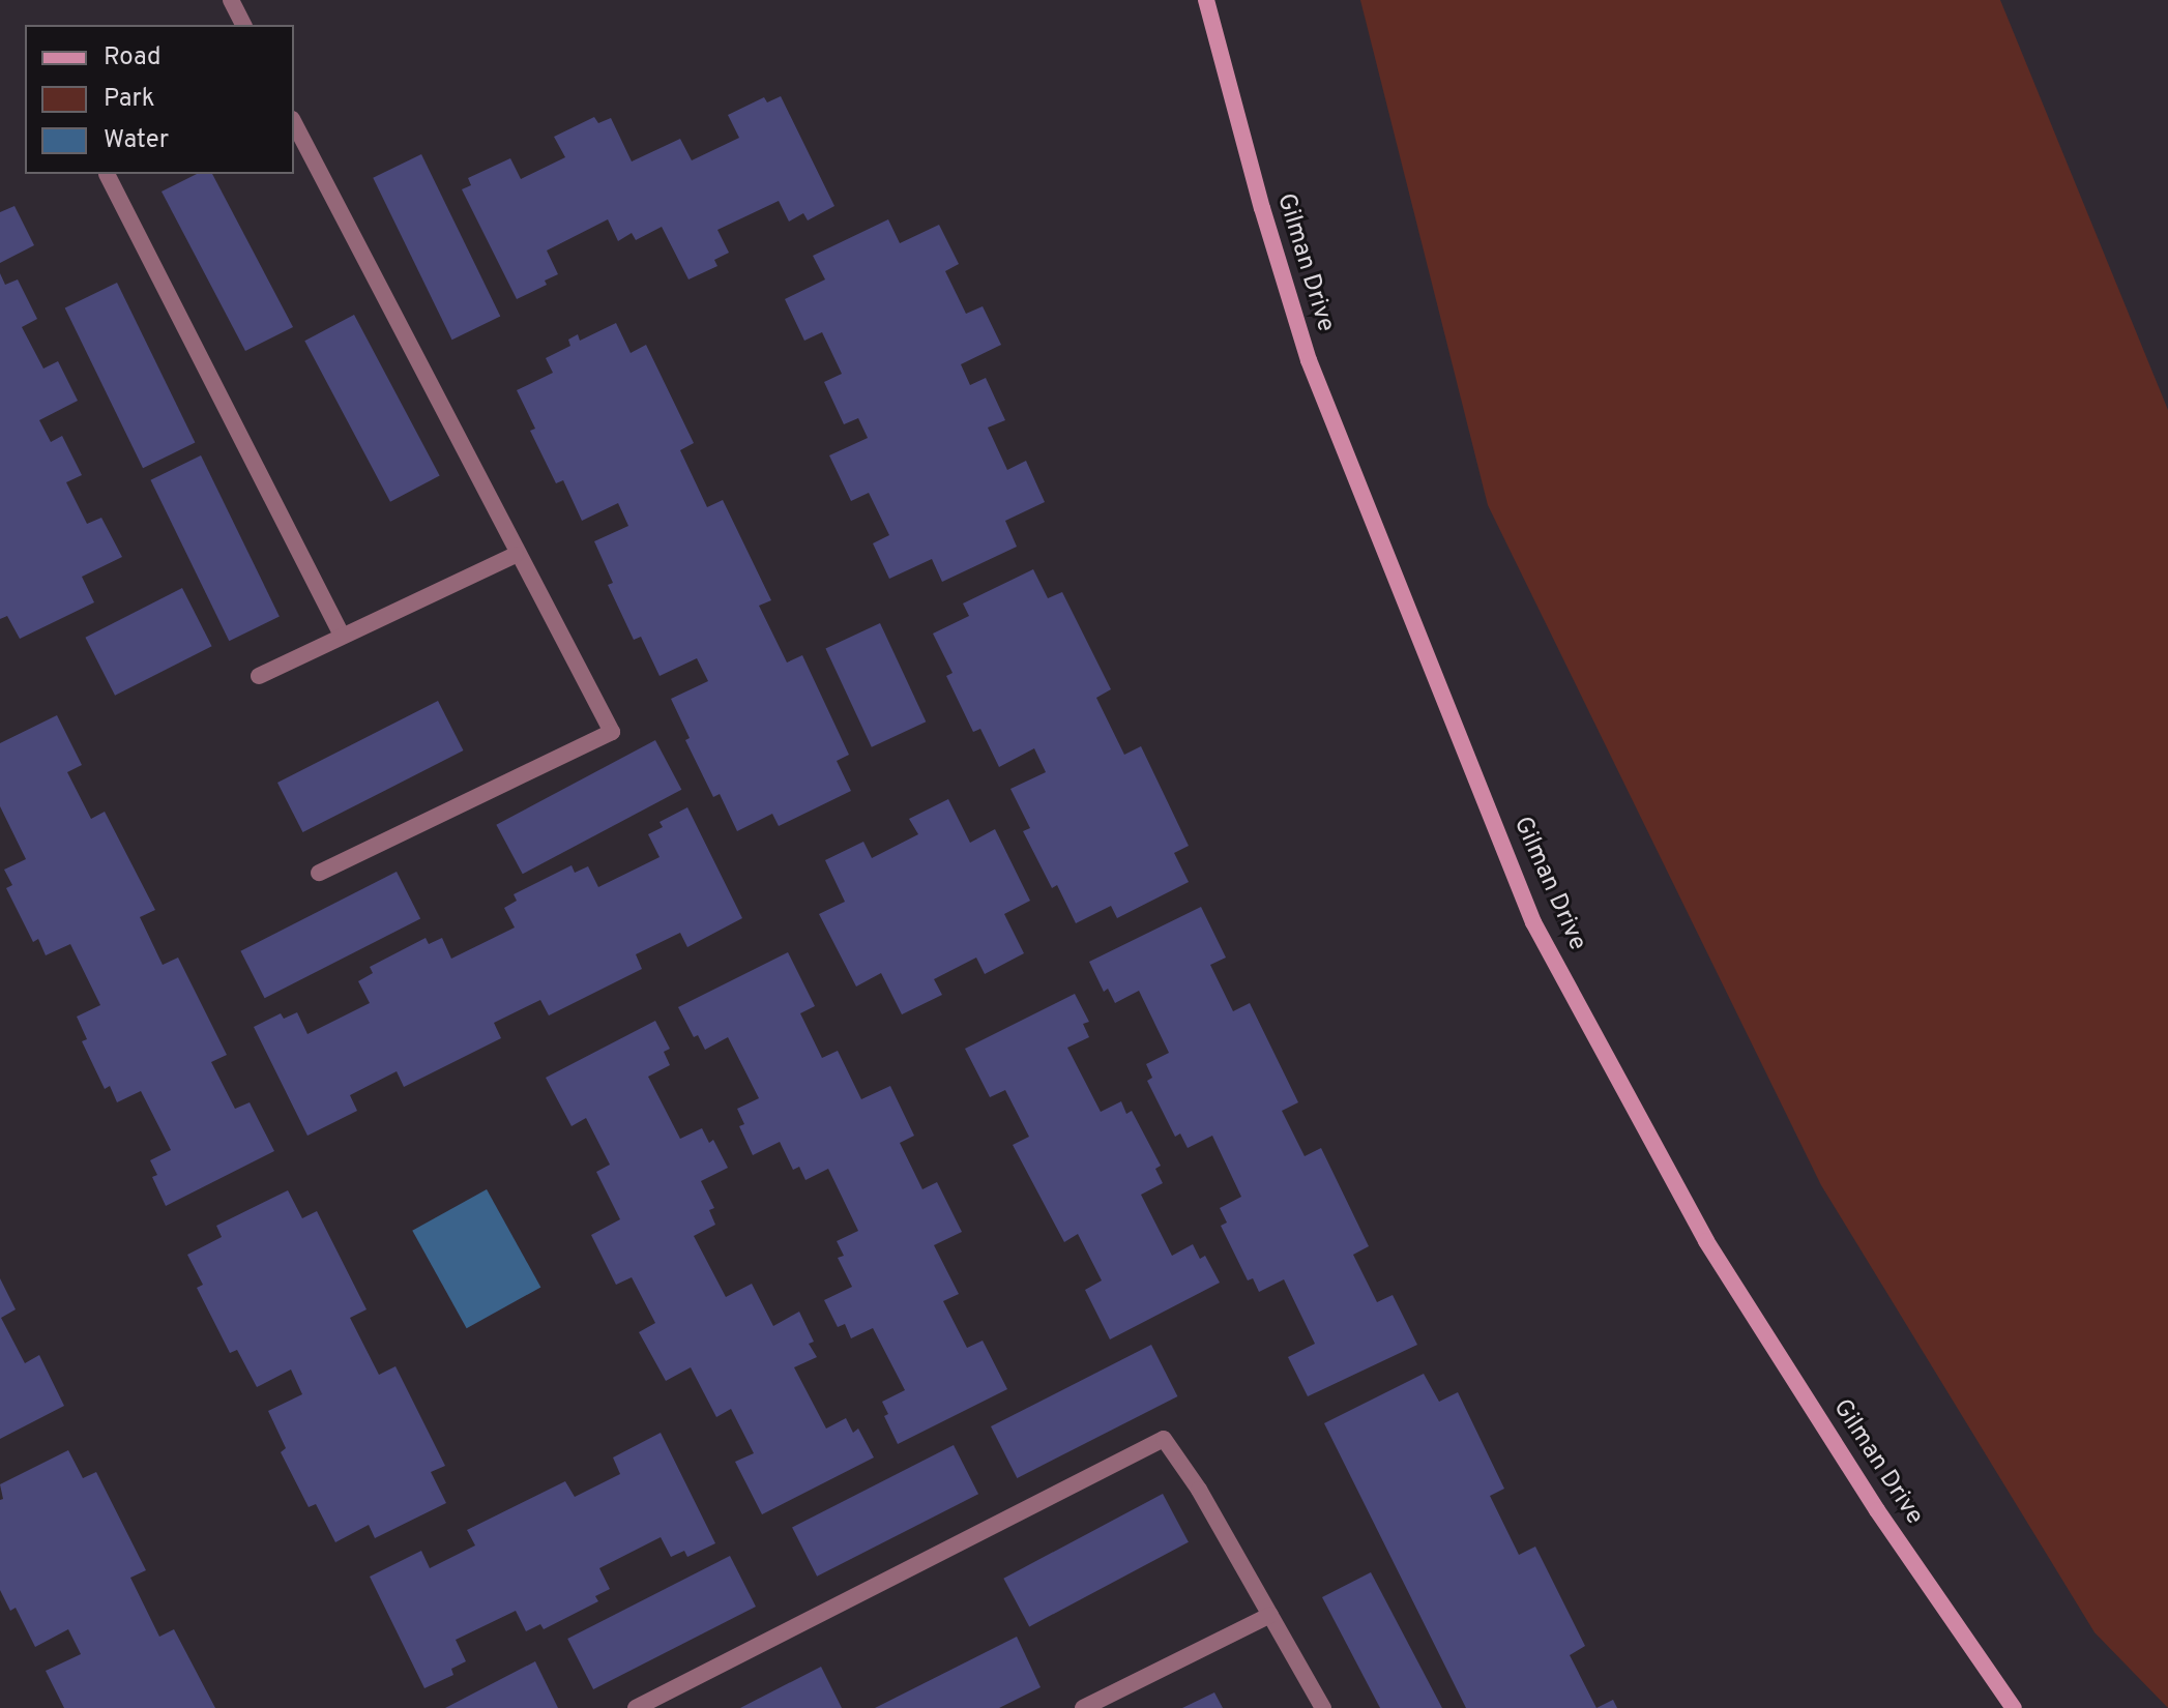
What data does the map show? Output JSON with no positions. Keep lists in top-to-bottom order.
{
  "streets": {
    "main road": ["Gilman Drive"]
  },
  "legend": ["Road", "Park", "Water"]
}
